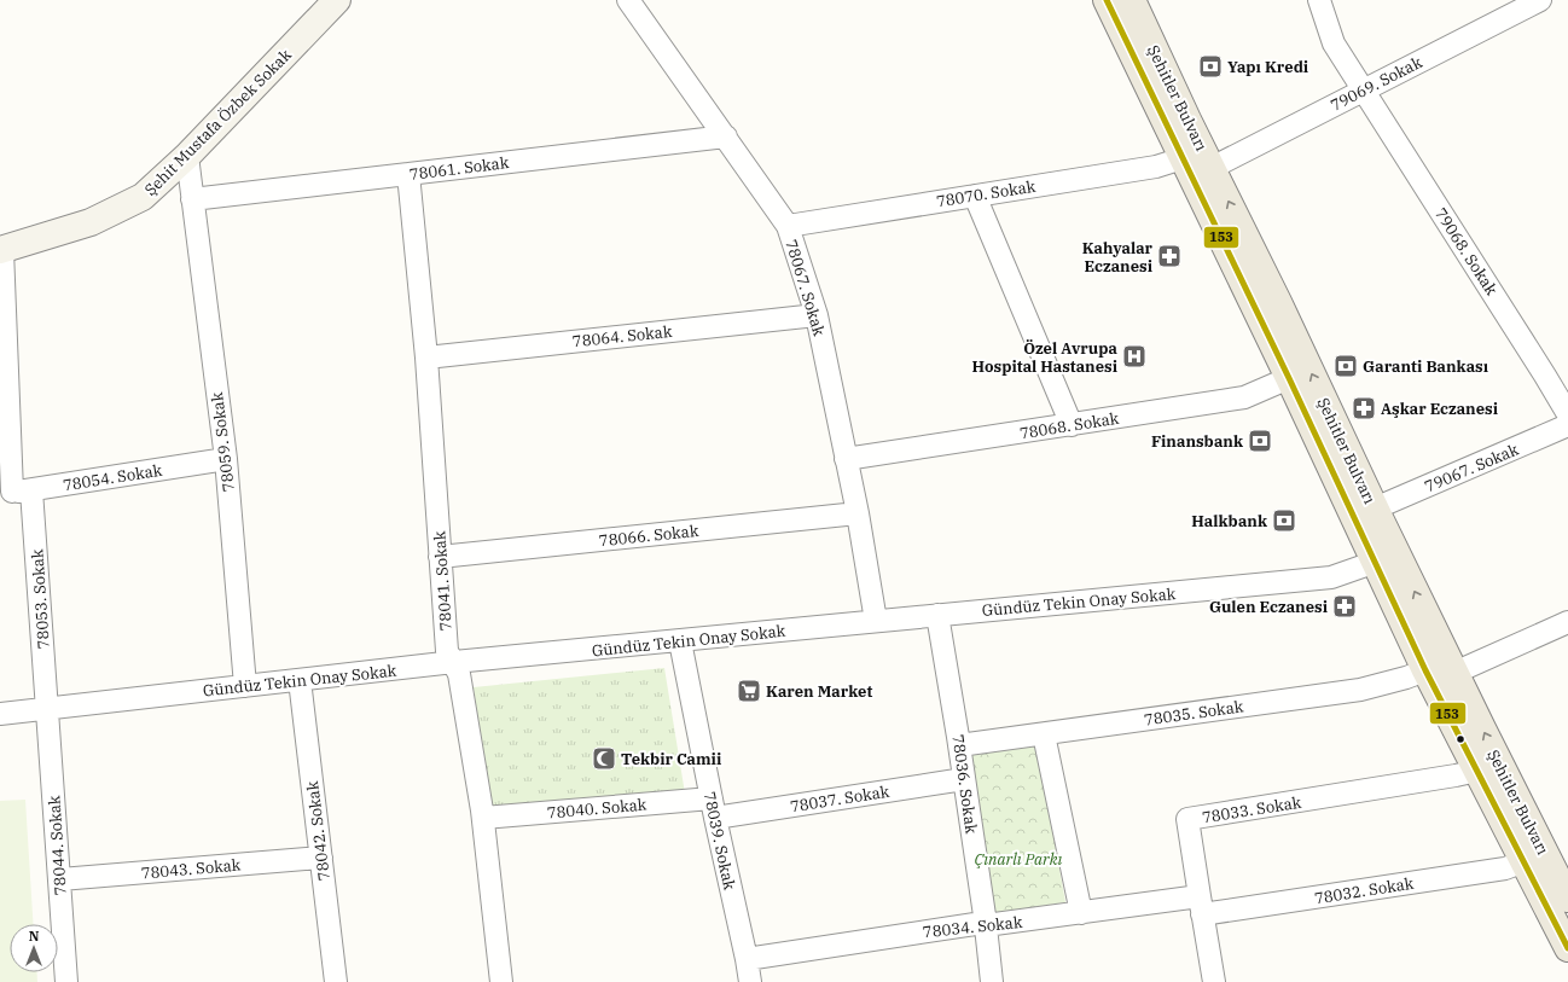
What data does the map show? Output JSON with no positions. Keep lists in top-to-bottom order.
{
  "streets": {
    "main road": ["Şehitler Bulvarı", "Şehit Mustafa Özbek Sokak"],
    "street": [
      "79069. Sokak",
      "78061. Sokak",
      "78070. Sokak",
      "79068. Sokak",
      "78067. Sokak",
      "78064. Sokak",
      "78068. Sokak",
      "78059. Sokak",
      "79067. Sokak",
      "78054. Sokak",
      "78066. Sokak",
      "78041. Sokak",
      "78053. Sokak",
      "Gündüz Tekin Onay Sokak",
      "78035. Sokak",
      "78036. Sokak",
      "78037. Sokak",
      "78040. Sokak",
      "78033. Sokak",
      "78042. Sokak",
      "78039. Sokak",
      "78044. Sokak",
      "78043. Sokak",
      "78032. Sokak",
      "78034. Sokak"
    ]
  },
  "crossings": [
    ["79069. Sokak", "Şehitler Bulvarı"],
    ["79069. Sokak", "79068. Sokak"],
    ["Şehitler Bulvarı", "78070. Sokak"],
    ["Şehitler Bulvarı", "78068. Sokak"],
    ["Şehitler Bulvarı", "79067. Sokak"],
    ["Şehitler Bulvarı", "Gündüz Tekin Onay Sokak"],
    ["Şehitler Bulvarı", "78035. Sokak"],
    ["Şehitler Bulvarı", "78033. Sokak"],
    ["Şehitler Bulvarı", "78032. Sokak"],
    ["Şehit Mustafa Özbek Sokak", "78059. Sokak"],
    ["Şehit Mustafa Özbek Sokak", "78053. Sokak"],
    ["78061. Sokak", "78067. Sokak"],
    ["78061. Sokak", "78059. Sokak"],
    ["78061. Sokak", "78041. Sokak"],
    ["78070. Sokak", "78067. Sokak"],
    ["78067. Sokak", "78064. Sokak"],
    ["78067. Sokak", "78068. Sokak"],
    ["78067. Sokak", "78066. Sokak"],
    ["78067. Sokak", "Gündüz Tekin Onay Sokak"],
    ["78064. Sokak", "78041. Sokak"],
    ["78059. Sokak", "78054. Sokak"],
    ["78059. Sokak", "Gündüz Tekin Onay Sokak"],
    ["78054. Sokak", "78053. Sokak"],
    ["78066. Sokak", "78041. Sokak"],
    ["78041. Sokak", "Gündüz Tekin Onay Sokak"],
    ["78041. Sokak", "78040. Sokak"],
    ["78053. Sokak", "Gündüz Tekin Onay Sokak"],
    ["78053. Sokak", "78044. Sokak"],
    ["Gündüz Tekin Onay Sokak", "78036. Sokak"],
    ["Gündüz Tekin Onay Sokak", "78042. Sokak"],
    ["Gündüz Tekin Onay Sokak", "78039. Sokak"],
    ["Gündüz Tekin Onay Sokak", "78044. Sokak"],
    ["78035. Sokak", "78036. Sokak"],
    ["78036. Sokak", "78037. Sokak"],
    ["78036. Sokak", "78034. Sokak"],
    ["78037. Sokak", "78040. Sokak"],
    ["78037. Sokak", "78039. Sokak"],
    ["78040. Sokak", "78039. Sokak"],
    ["78033. Sokak", "78032. Sokak"],
    ["78033. Sokak", "78034. Sokak"],
    ["78042. Sokak", "78043. Sokak"],
    ["78039. Sokak", "78034. Sokak"],
    ["78044. Sokak", "78043. Sokak"],
    ["78032. Sokak", "78034. Sokak"]
  ],
  "parks": ["Çınarlı Parkı"],
  "places": {
    "bank": [
      "Yapı Kredi",
      "Garanti Bankası",
      "Finansbank",
      "Halkbank"
    ],
    "pharmacy": ["Kahyalar Eczanesi", "Aşkar Eczanesi", "Gulen Eczanesi"],
    "hospital": ["Özel Avrupa Hospital Hastanesi"],
    "supermarket": ["Karen Market"],
    "mosque": ["Tekbir Camii"]
  },
  "lines": ["transit line 153"],
  "north": "top"
}
